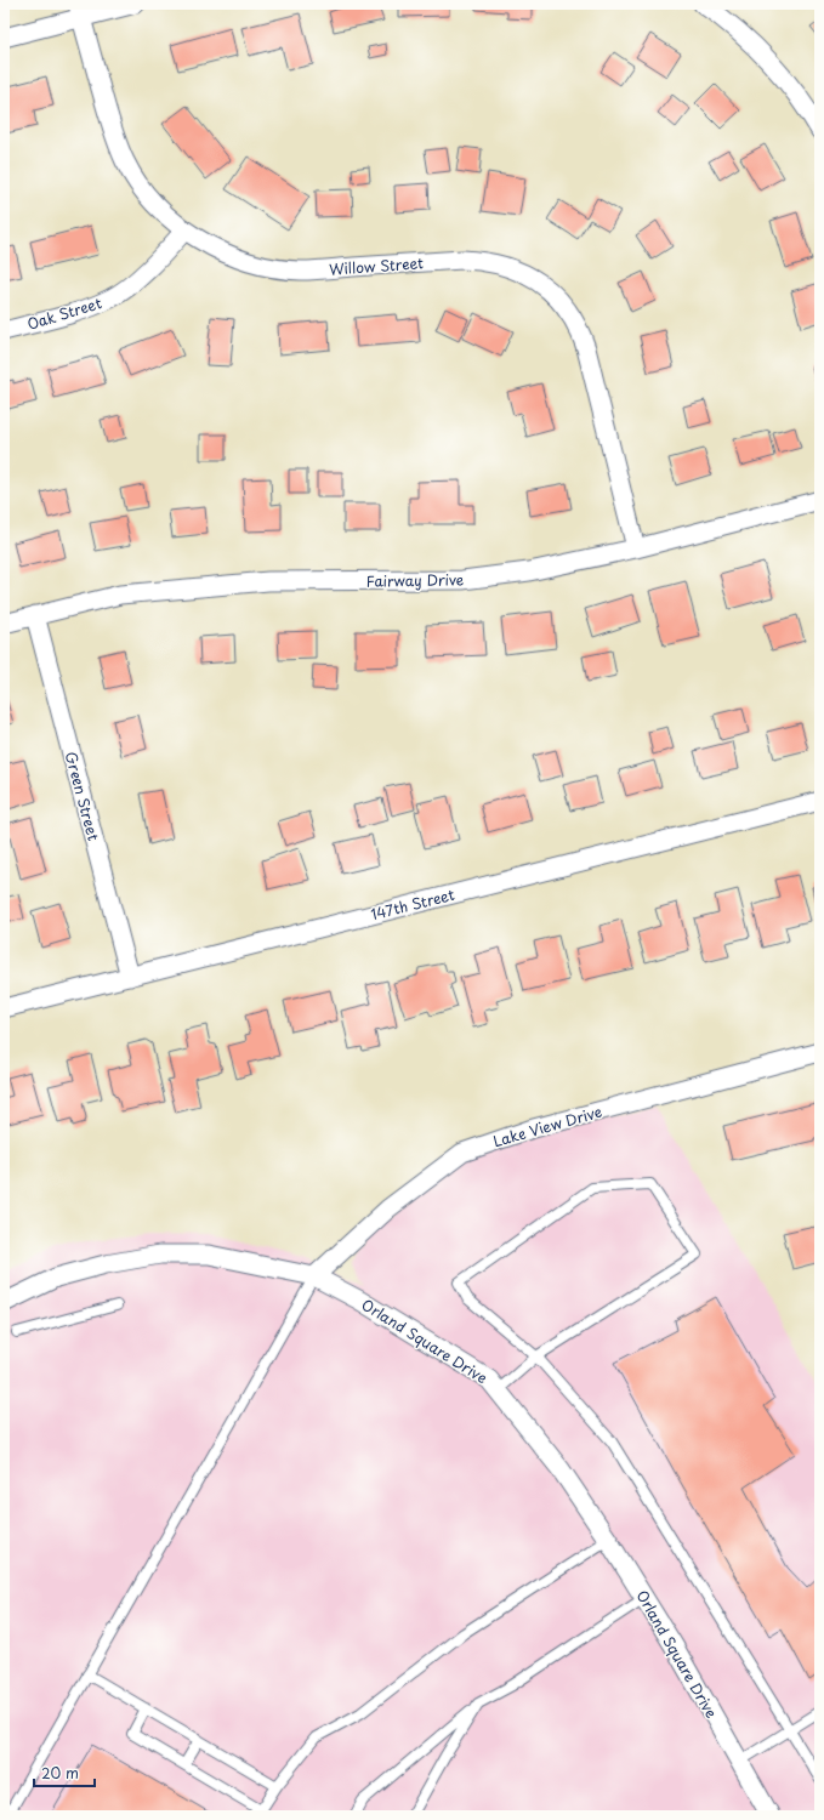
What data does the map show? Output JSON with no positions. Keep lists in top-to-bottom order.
{
  "streets": {
    "street": [
      "Willow Street",
      "Oak Street",
      "Fairway Drive",
      "Green Street",
      "147th Street",
      "Lake View Drive",
      "Orland Square Drive"
    ]
  },
  "crossings": [
    ["Willow Street", "Oak Street"],
    ["Willow Street", "Fairway Drive"],
    ["Fairway Drive", "Green Street"],
    ["Green Street", "147th Street"],
    ["Lake View Drive", "Orland Square Drive"]
  ],
  "scale_bar": "20 m"
}
